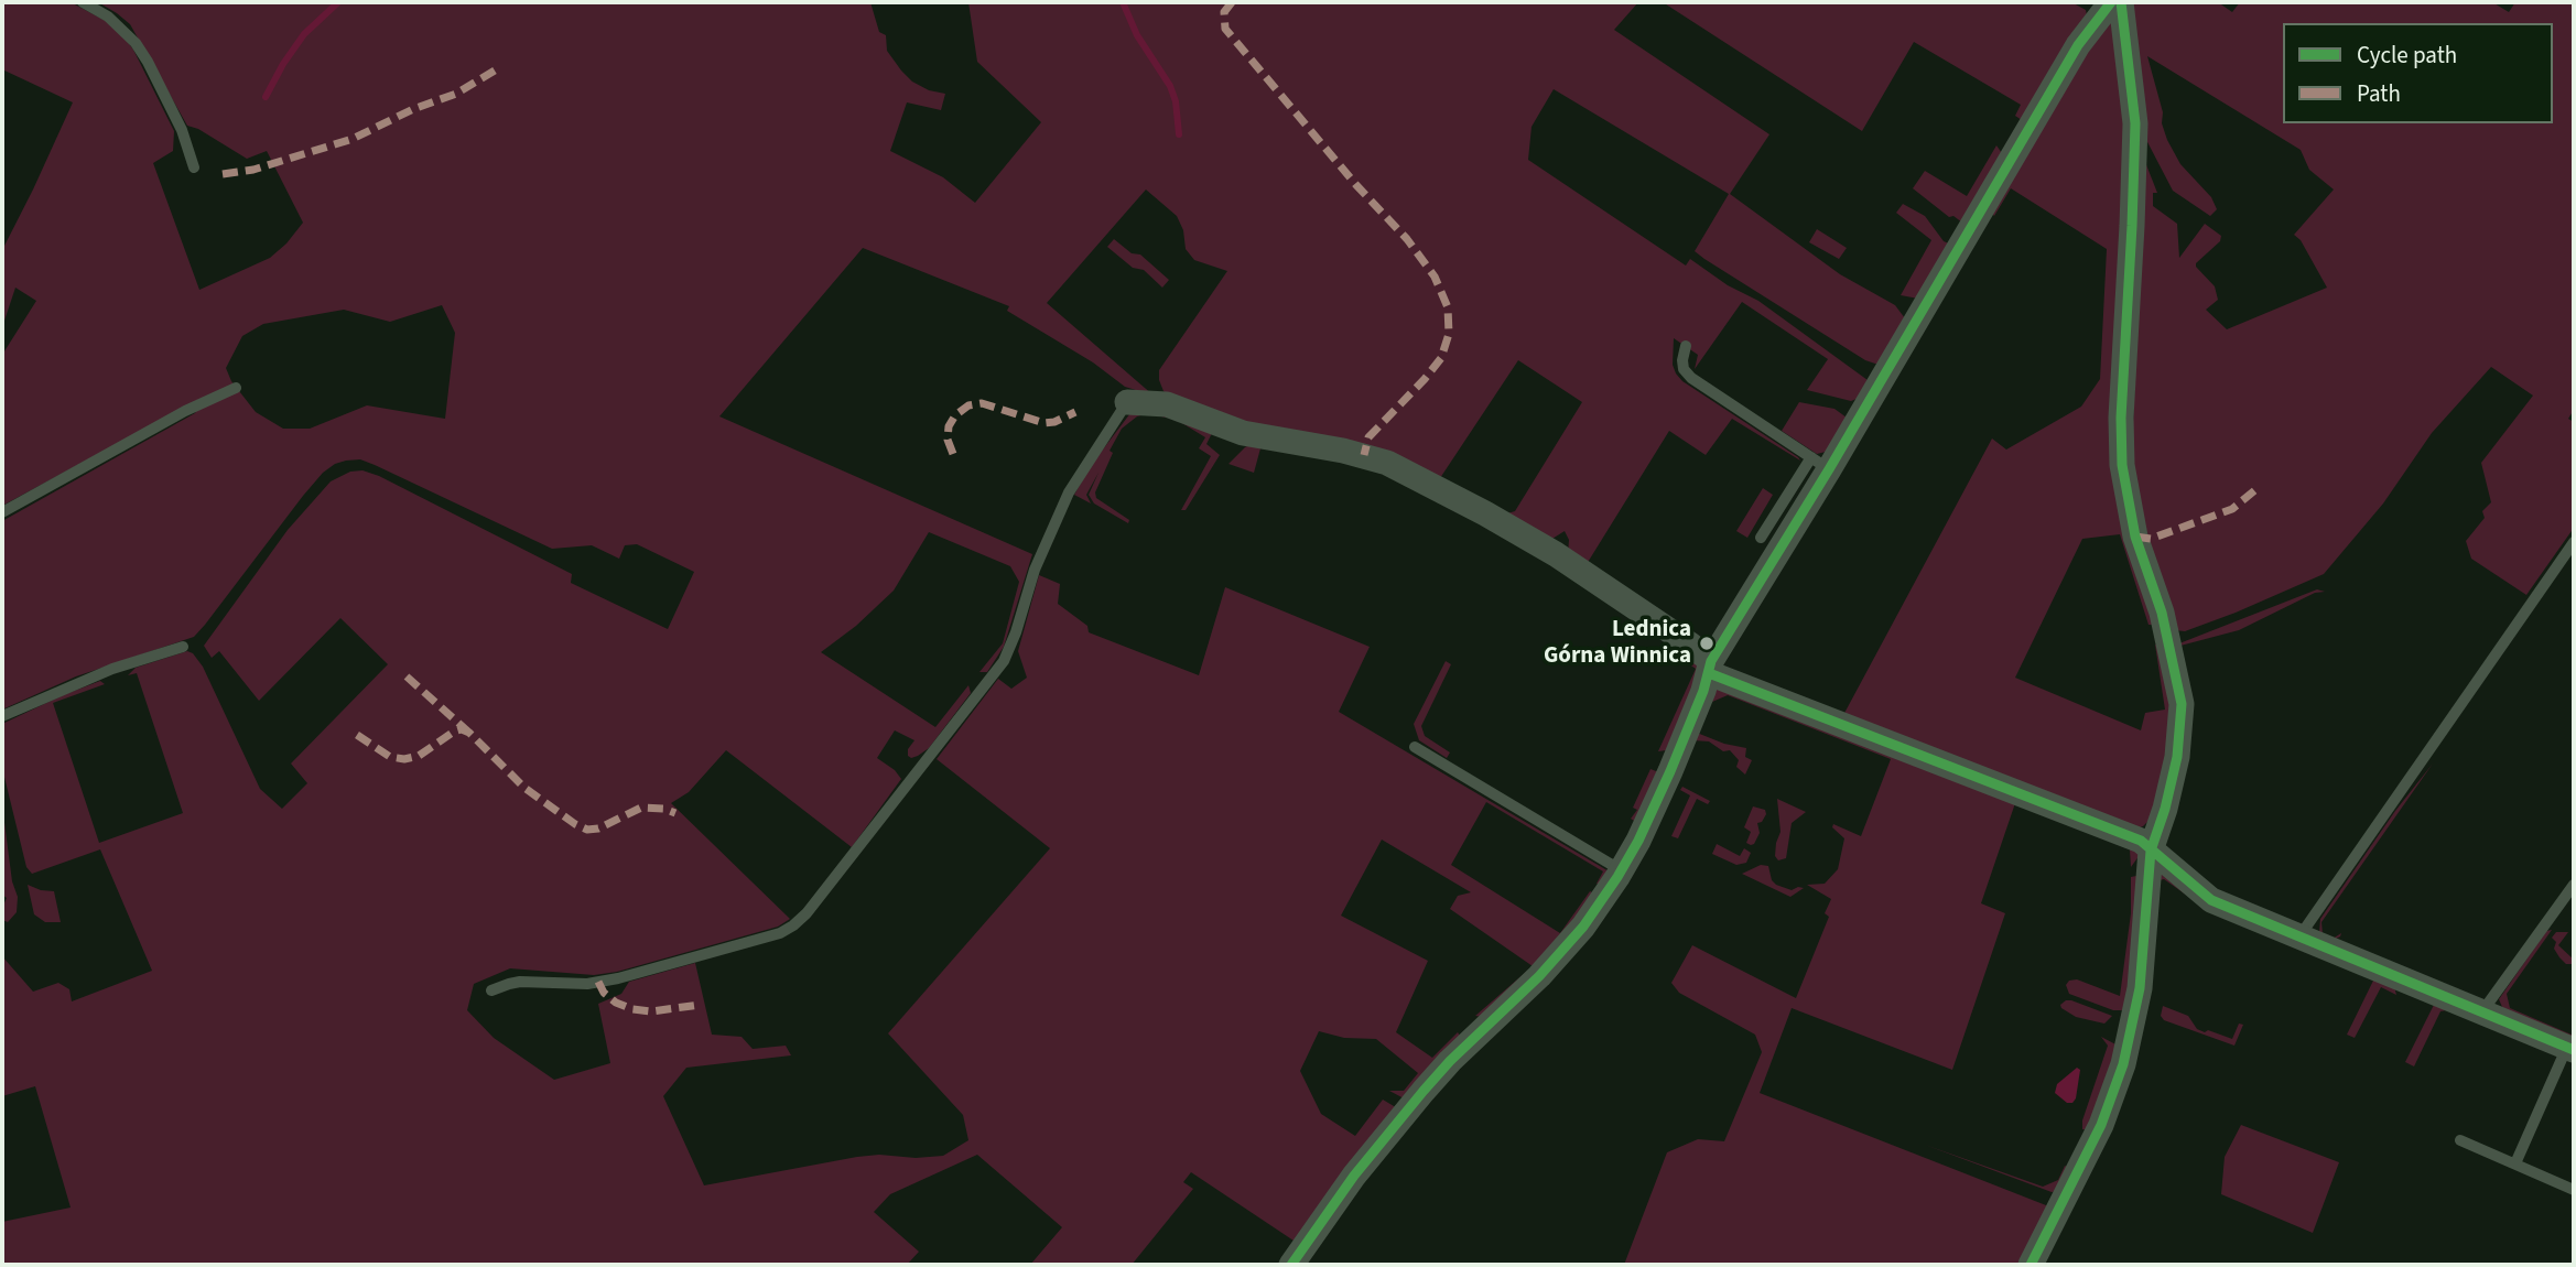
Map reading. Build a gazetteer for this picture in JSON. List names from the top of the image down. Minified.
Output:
{"places":["Lednica Górna Winnica"],"legend":["Cycle path","Path"]}
